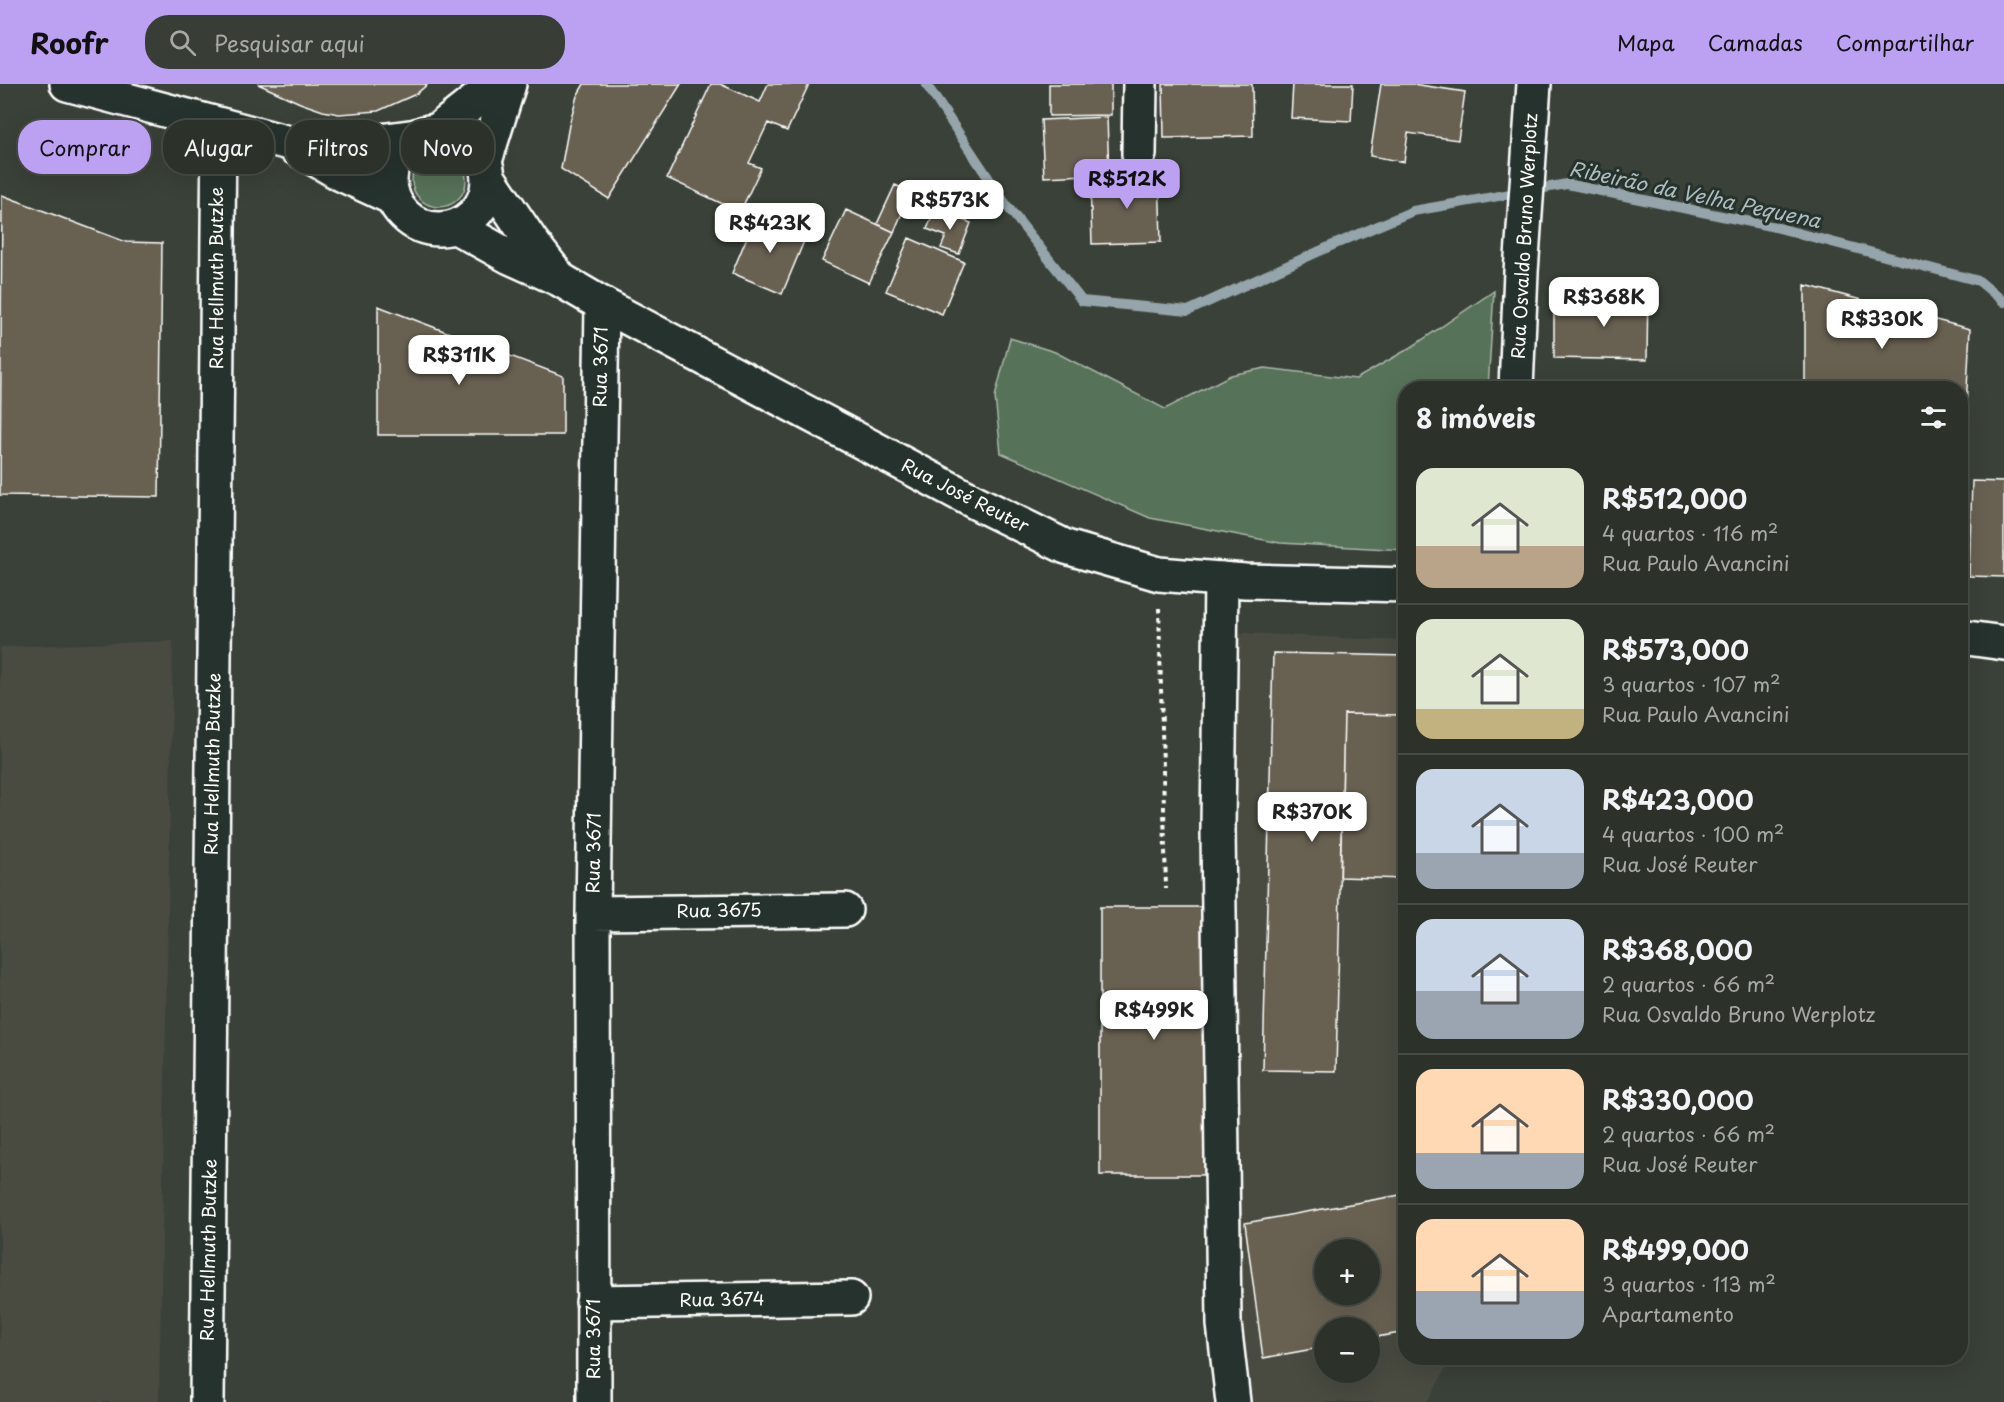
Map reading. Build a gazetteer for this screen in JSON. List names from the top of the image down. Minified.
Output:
{"streets":{"street":["Rua Osvaldo Bruno Werplotz","Rua Hellmuth Butzke","Rua 3671","Rua José Reuter","Rua 3675","Rua 3674"]},"crossings":[["Rua 3671","Rua José Reuter"],["Rua 3671","Rua 3675"],["Rua 3671","Rua 3674"]],"water":["Ribeirão da Velha Pequena"],"page":{"header":"Roofr","search":"Pesquisar aqui","nav":["Mapa","Camadas","Compartilhar"],"chip":["Comprar","Alugar","Filtros","Novo"],"price":["R$512K","R$573K","R$423K","R$368K","R$330K","R$311K","R$370K","R$499K"],"heading":"8 imóveis","list":[{"name":"R$512,000","note":"4 quartos · 116 m² · Rua Paulo Avancini"},{"name":"R$573,000","note":"3 quartos · 107 m² · Rua Paulo Avancini"},{"name":"R$423,000","note":"4 quartos · 100 m² · Rua José Reuter"},{"name":"R$368,000","note":"2 quartos · 66 m² · Rua Osvaldo Bruno Werplotz"},{"name":"R$330,000","note":"2 quartos · 66 m² · Rua José Reuter"},{"name":"R$499,000","note":"3 quartos · 113 m² · Apartamento"}],"map_buttons":["+","−"]}}
